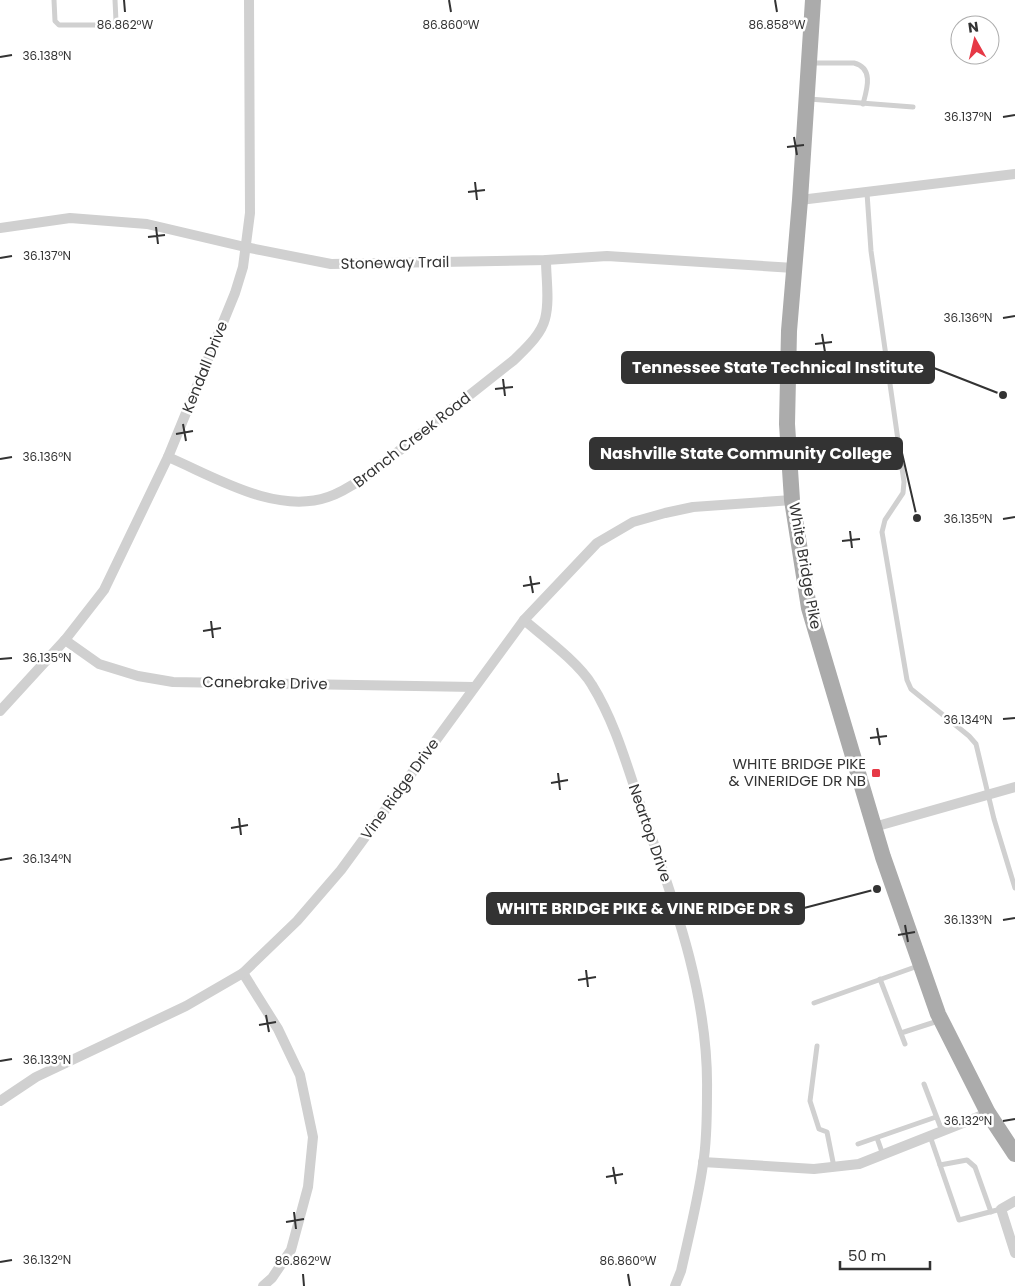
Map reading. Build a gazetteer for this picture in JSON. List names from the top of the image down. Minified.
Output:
{"streets":{"main road":["White Bridge Pike"],"street":["Stoneway Trail","Kendall Drive","Branch Creek Road","Canebrake Drive","Vine Ridge Drive","Neartop Drive"]},"crossings":[["Stoneway Trail","Kendall Drive"],["Stoneway Trail","Branch Creek Road"],["Stoneway Trail","White Bridge Pike"],["Kendall Drive","Branch Creek Road"],["Kendall Drive","Canebrake Drive"],["White Bridge Pike","Vine Ridge Drive"],["Canebrake Drive","Vine Ridge Drive"],["Vine Ridge Drive","Neartop Drive"]],"places":{"other":["Tennessee State Technical Institute","Nashville State Community College","WHITE BRIDGE PIKE & VINE RIDGE DR S"],"transit":["WHITE BRIDGE PIKE & VINERIDGE DR NB"]},"scale_bar":"50 m","north":"top","coordinates":["86.862°W","86.860°W","86.858°W","36.138°N","36.137°N","36.136°N","36.135°N","36.134°N","36.133°N","36.132°N"]}
